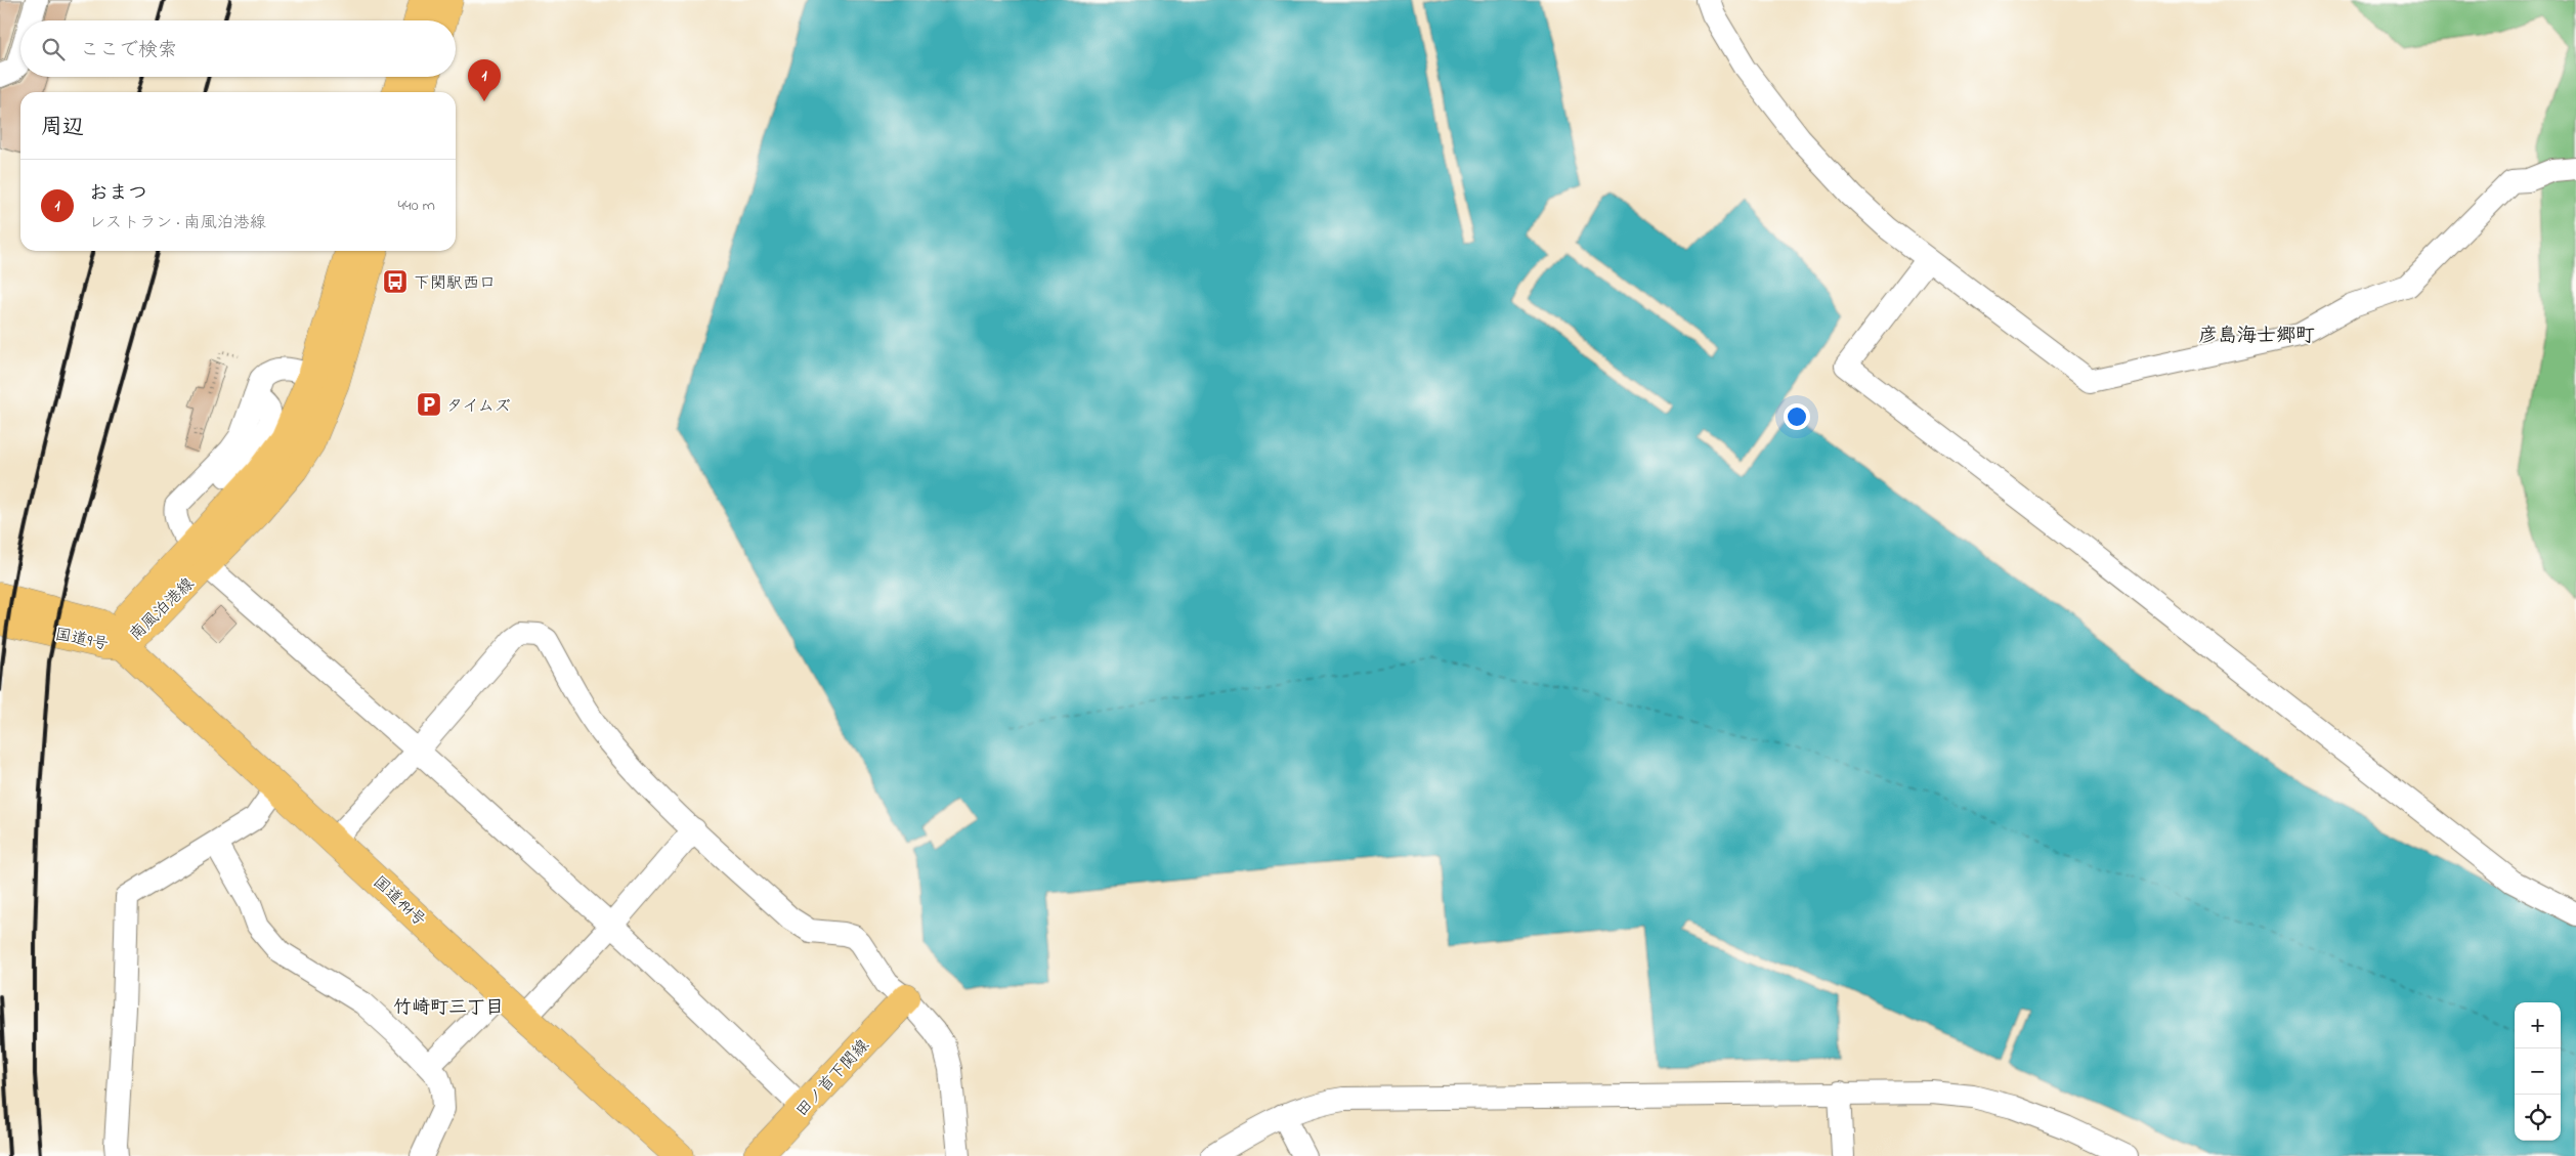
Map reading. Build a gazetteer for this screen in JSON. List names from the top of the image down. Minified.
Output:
{"streets":{"main road":["南風泊港線","国道9号","国道191号","田ノ首下関線"]},"crossings":[["南風泊港線","国道9号"],["南風泊港線","国道191号"],["国道9号","国道191号"]],"districts":["彦島海士郷町","竹崎町三丁目"],"places":{"bus stop":["下関駅西口"],"parking":["タイムズ"]},"page":{"search":"ここで検索","pins":"1","heading":"周辺","list":[{"mark":"1","name":"おまつ","note":"レストラン · 南風泊港線","value":"440 m"}],"map_buttons":["+","−"]}}
